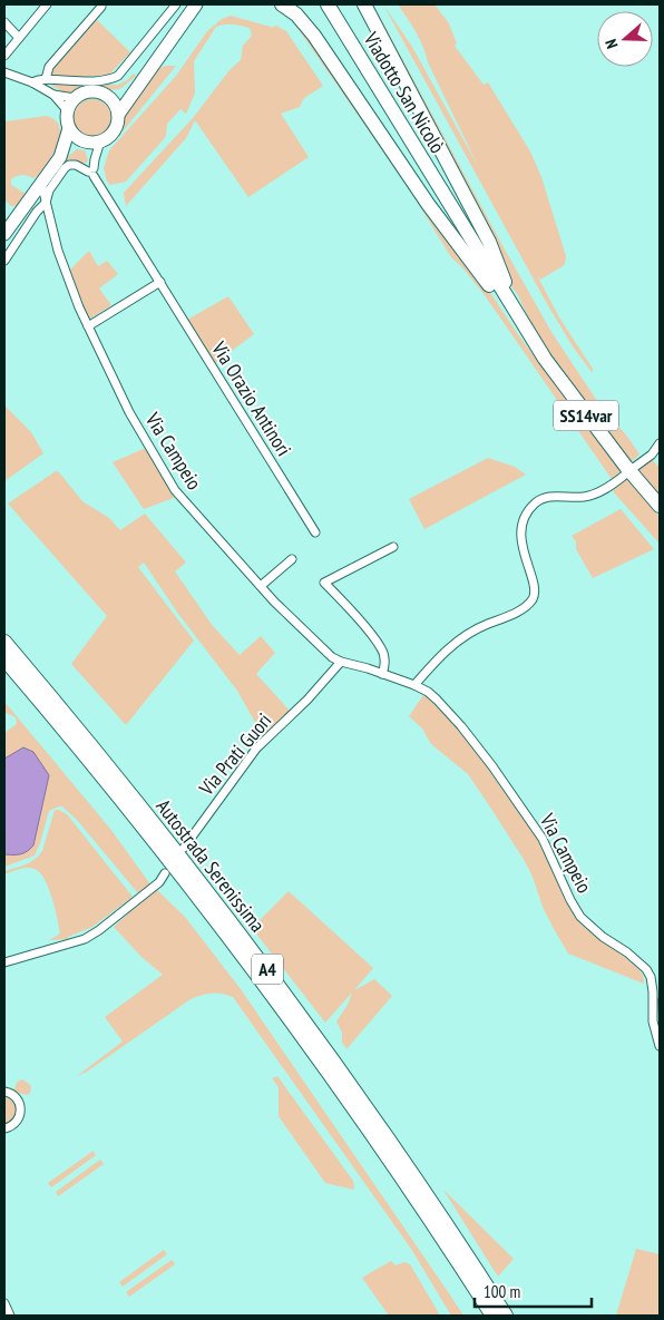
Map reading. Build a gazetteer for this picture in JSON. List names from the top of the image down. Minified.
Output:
{"streets":{"highway":["Viadotto San Nicolò","SS14var","Autostrada Serenissima","A4"],"street":["Via Orazio Antinori","Via Campeio","Via Prati Guori"]},"crossings":[["Viadotto San Nicolò","SS14var"],["Via Campeio","Via Prati Guori"]],"scale_bar":"100 m","north":"left"}
